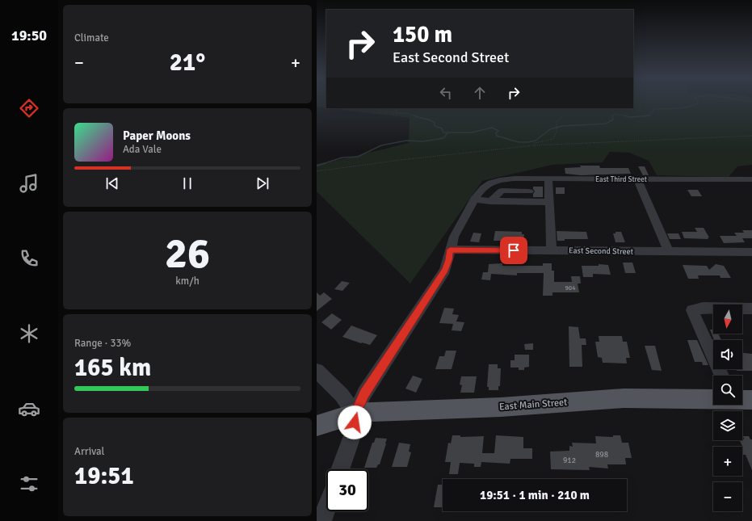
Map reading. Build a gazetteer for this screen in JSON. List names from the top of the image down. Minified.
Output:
{"streets":{"main road":["East Main Street"],"street":["East Third Street","East Second Street"]},"house_numbers":["904","898","912"],"north":"bottom","page":{"tabs":"19:50","tile":["Climate",["26","km/h"],["Range · 33%","165 km"],["Arrival","19:51"]],"turn":["150 m","East Second Street"],"heat":["−","21°","+"],"song":["Paper Moons","Ada Vale"],"map_buttons":["+","−"],"limit":"30","trip":"19:51 · 1 min · 210 m"}}
